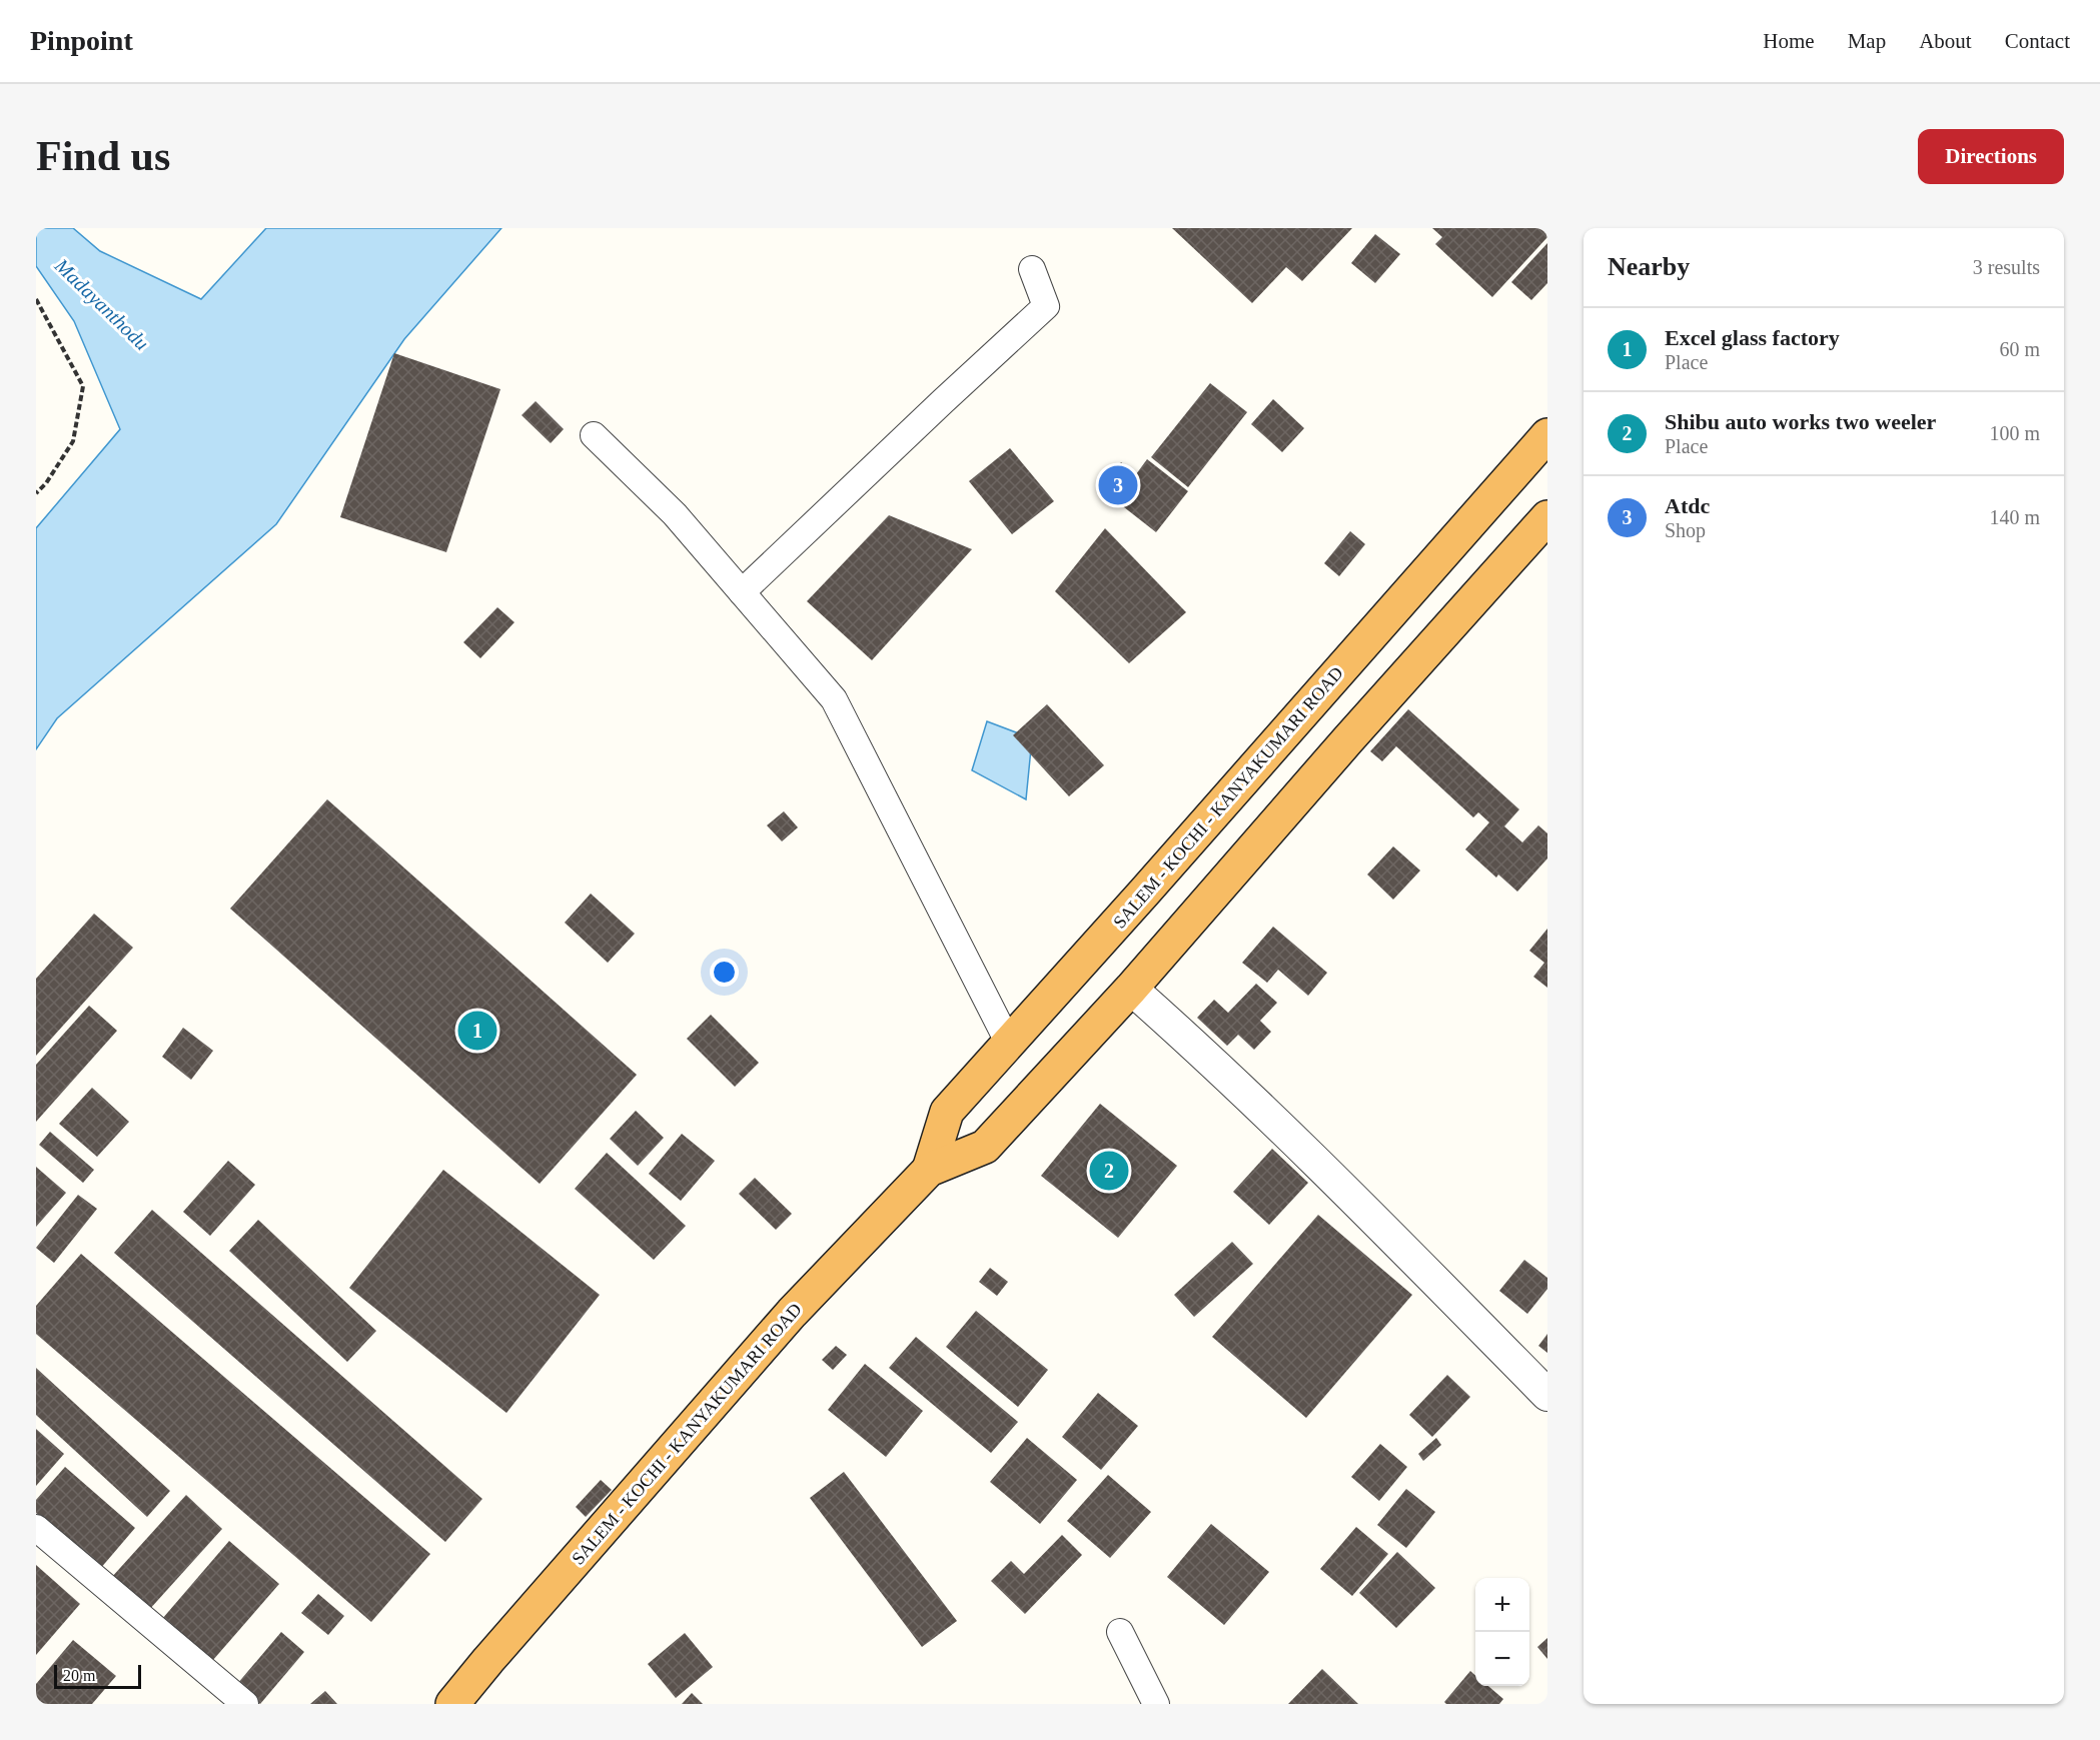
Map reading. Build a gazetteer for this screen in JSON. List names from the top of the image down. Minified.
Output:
{"streets":{"highway":["SALEM - KOCHI - KANYAKUMARI ROAD"]},"water":["Madayanthodu"],"scale_bar":"20 m","page":{"header":"Pinpoint","nav":["Home","Map","About","Contact"],"buttons":"Directions","title":"Find us","heading":["Nearby","3 results"],"list":[{"mark":"1","name":"Excel glass factory","note":"Place","value":"60 m"},{"mark":"2","name":"Shibu auto works two weeler","note":"Place","value":"100 m"},{"mark":"3","name":"Atdc","note":"Shop","value":"140 m"}],"pins":["3","1","2"],"map_buttons":["+","−"],"scale":"20 m"}}
